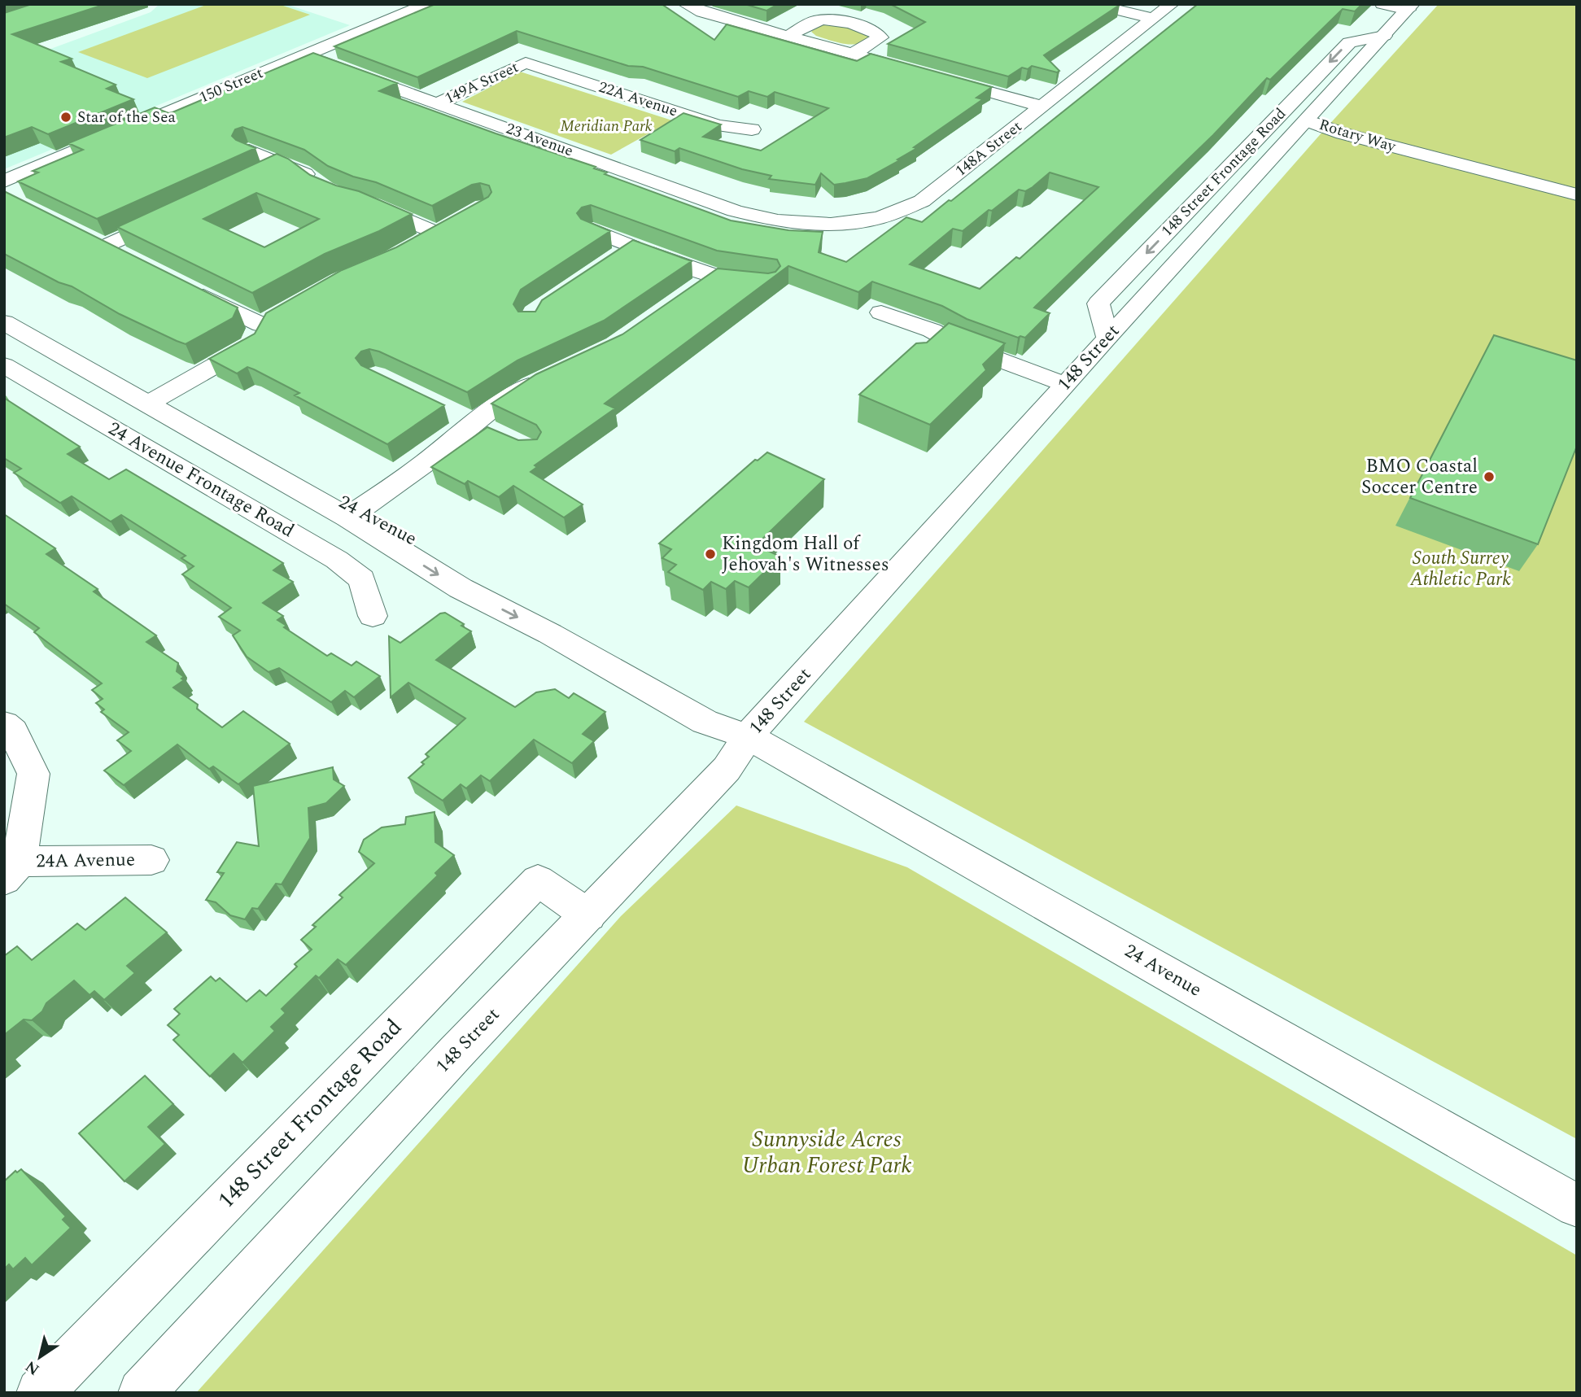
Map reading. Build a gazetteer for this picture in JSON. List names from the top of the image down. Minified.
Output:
{"streets":{"street":["149A Street","150 Street","22A Avenue","Rotary Way","23 Avenue","148A Street","148 Street Frontage Road","148 Street","24 Avenue Frontage Road","24 Avenue","24A Avenue"]},"crossings":[["149A Street","22A Avenue"],["149A Street","23 Avenue"],["150 Street","23 Avenue"],["Rotary Way","148 Street"],["23 Avenue","148A Street"],["148 Street Frontage Road","148 Street"],["148 Street","24 Avenue"]],"parks":["Meridian Park","South Surrey Athletic Park","Sunnyside Acres Urban Forest Park"],"places":["Star of the Sea","BMO Coastal Soccer Centre","Kingdom Hall of Jehovah's Witnesses"],"north":"bottom left"}
